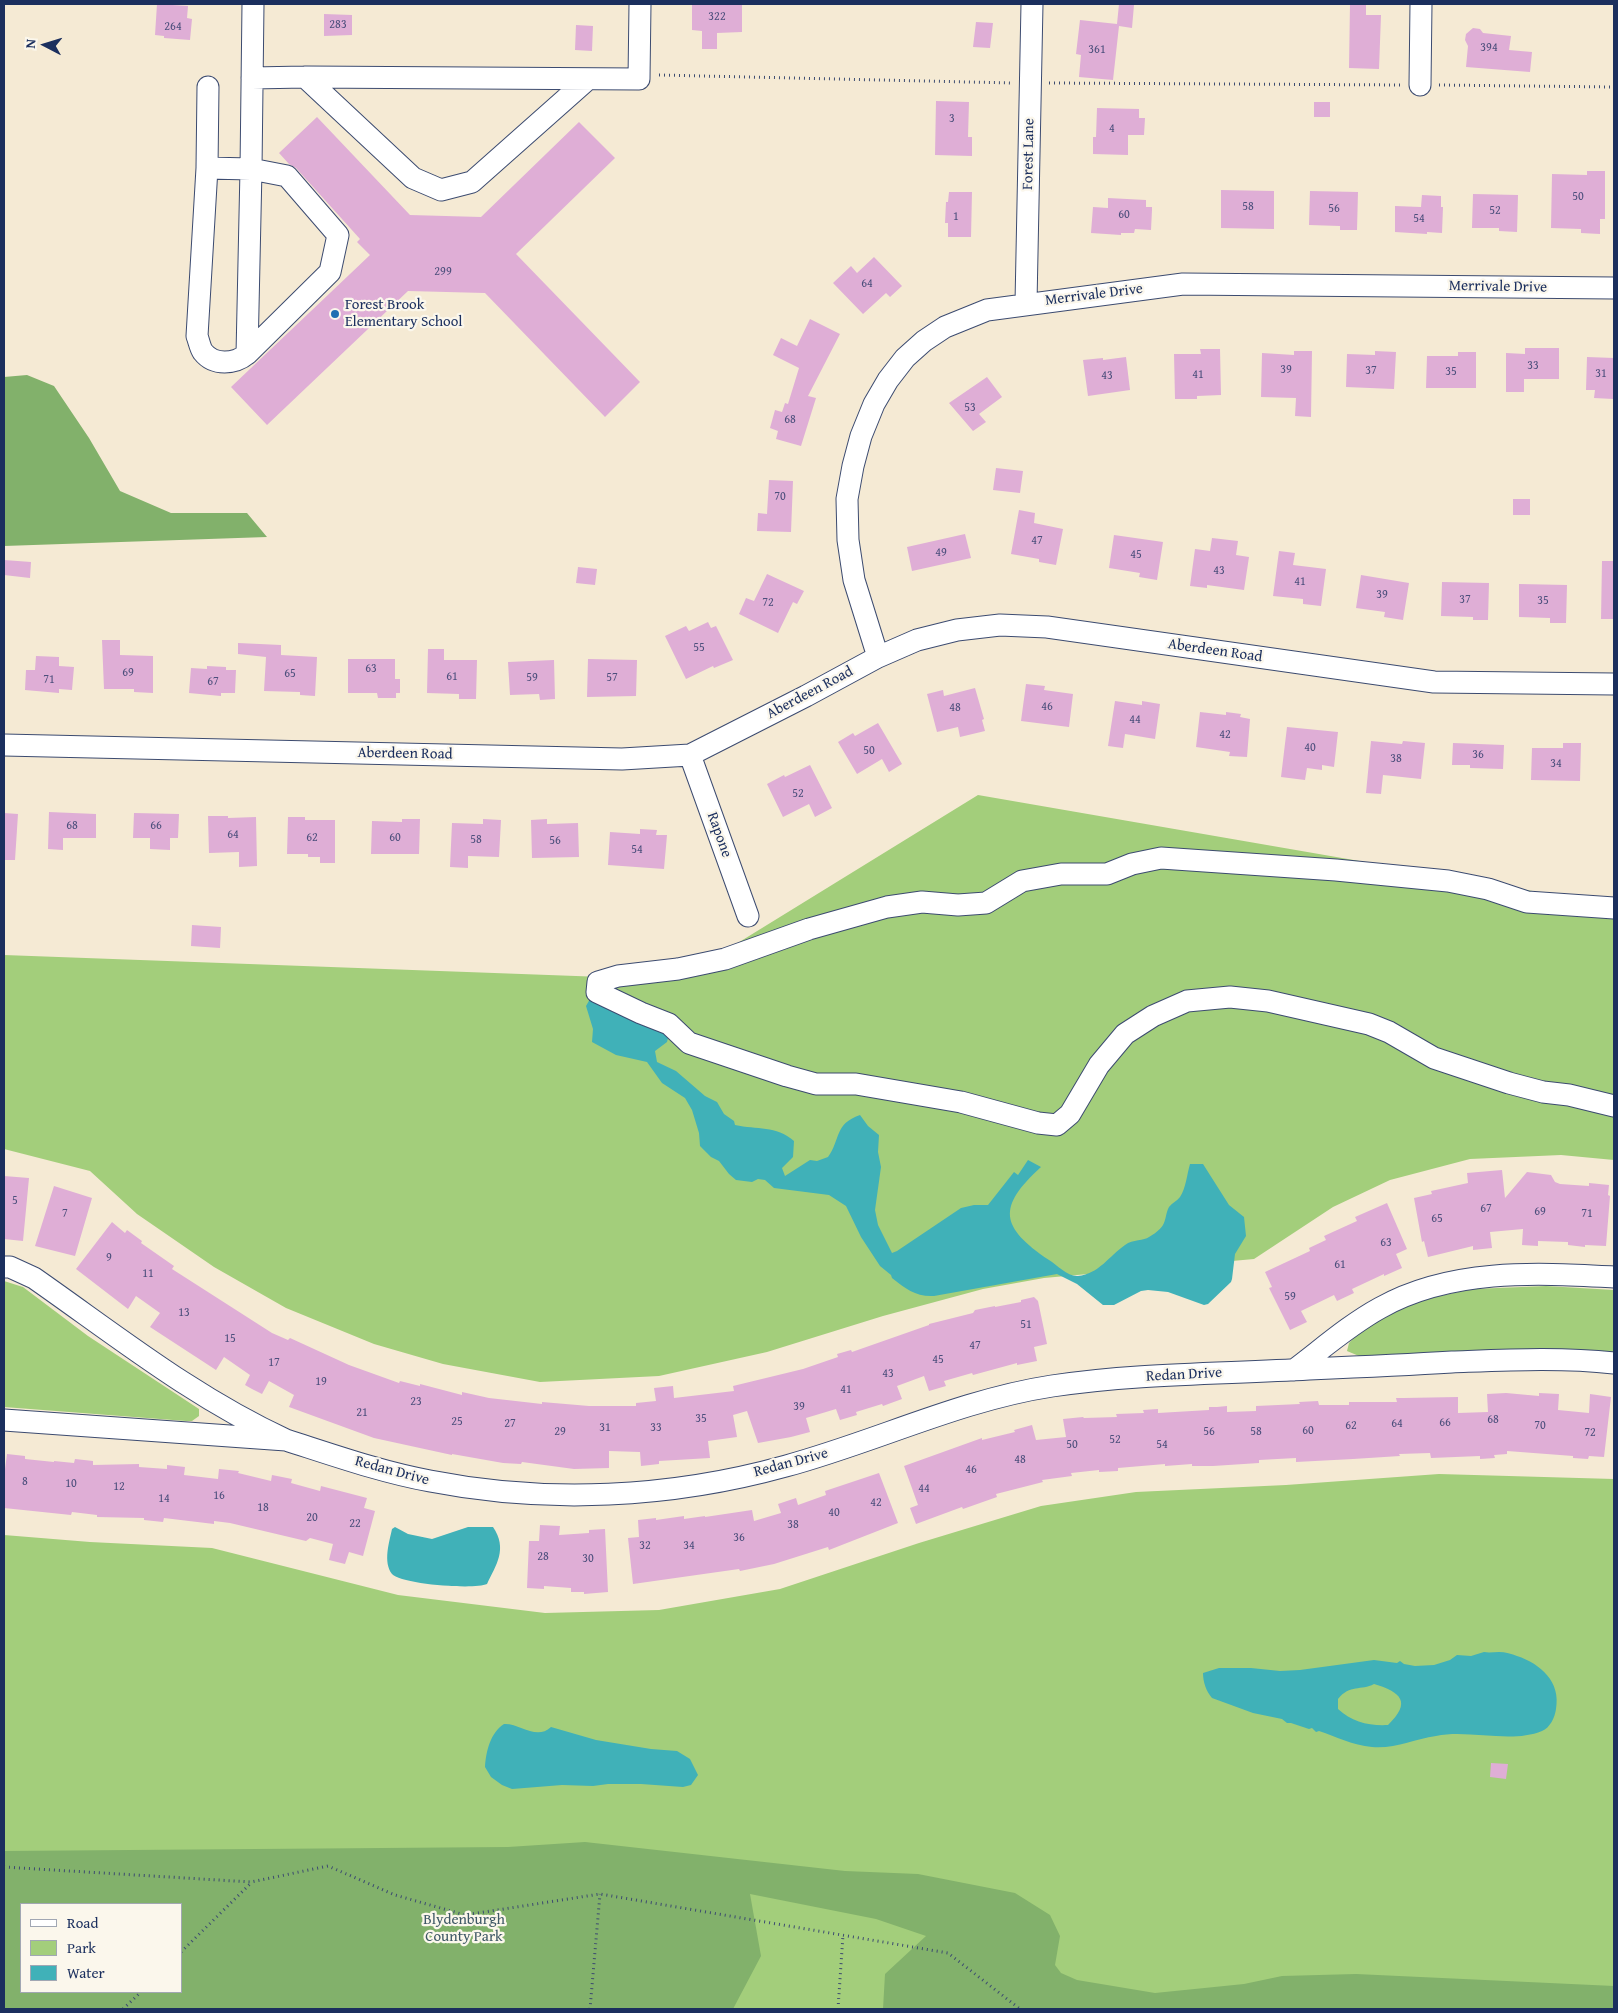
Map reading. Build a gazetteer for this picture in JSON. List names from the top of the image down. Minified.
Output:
{"streets":{"street":["Forest Lane","Merrivale Drive","Aberdeen Road","Rapone","Redan Drive"]},"crossings":[["Forest Lane","Merrivale Drive"],["Merrivale Drive","Aberdeen Road"],["Aberdeen Road","Rapone"]],"parks":["Blydenburgh County Park"],"places":["Forest Brook Elementary School"],"house_numbers":["322","283","264","394","361","3","4","50","58","56","52","60","1","54","299","64","33","39","37","35","31","41","43","53","68","70","47","49","45","43","41","39","37","35","72","55","63","69","65","61","59","57","71","67","46","48","44","42","40","50","36","38","34","52","68","66","64","62","60","58","56","54","5","67","69","7","71","65","63","9","61","11","59","13","51","15","47","45","17","43","19","41","23","39","21","35","68","25","66","27","64","62","70","31","33","60","29","56","58","72","52","50","54","48","46","8","10","12","44","16","14","42","18","40","20","22","38","36","32","34","28","30"],"legend":["Road","Park","Water"],"north":"left"}
